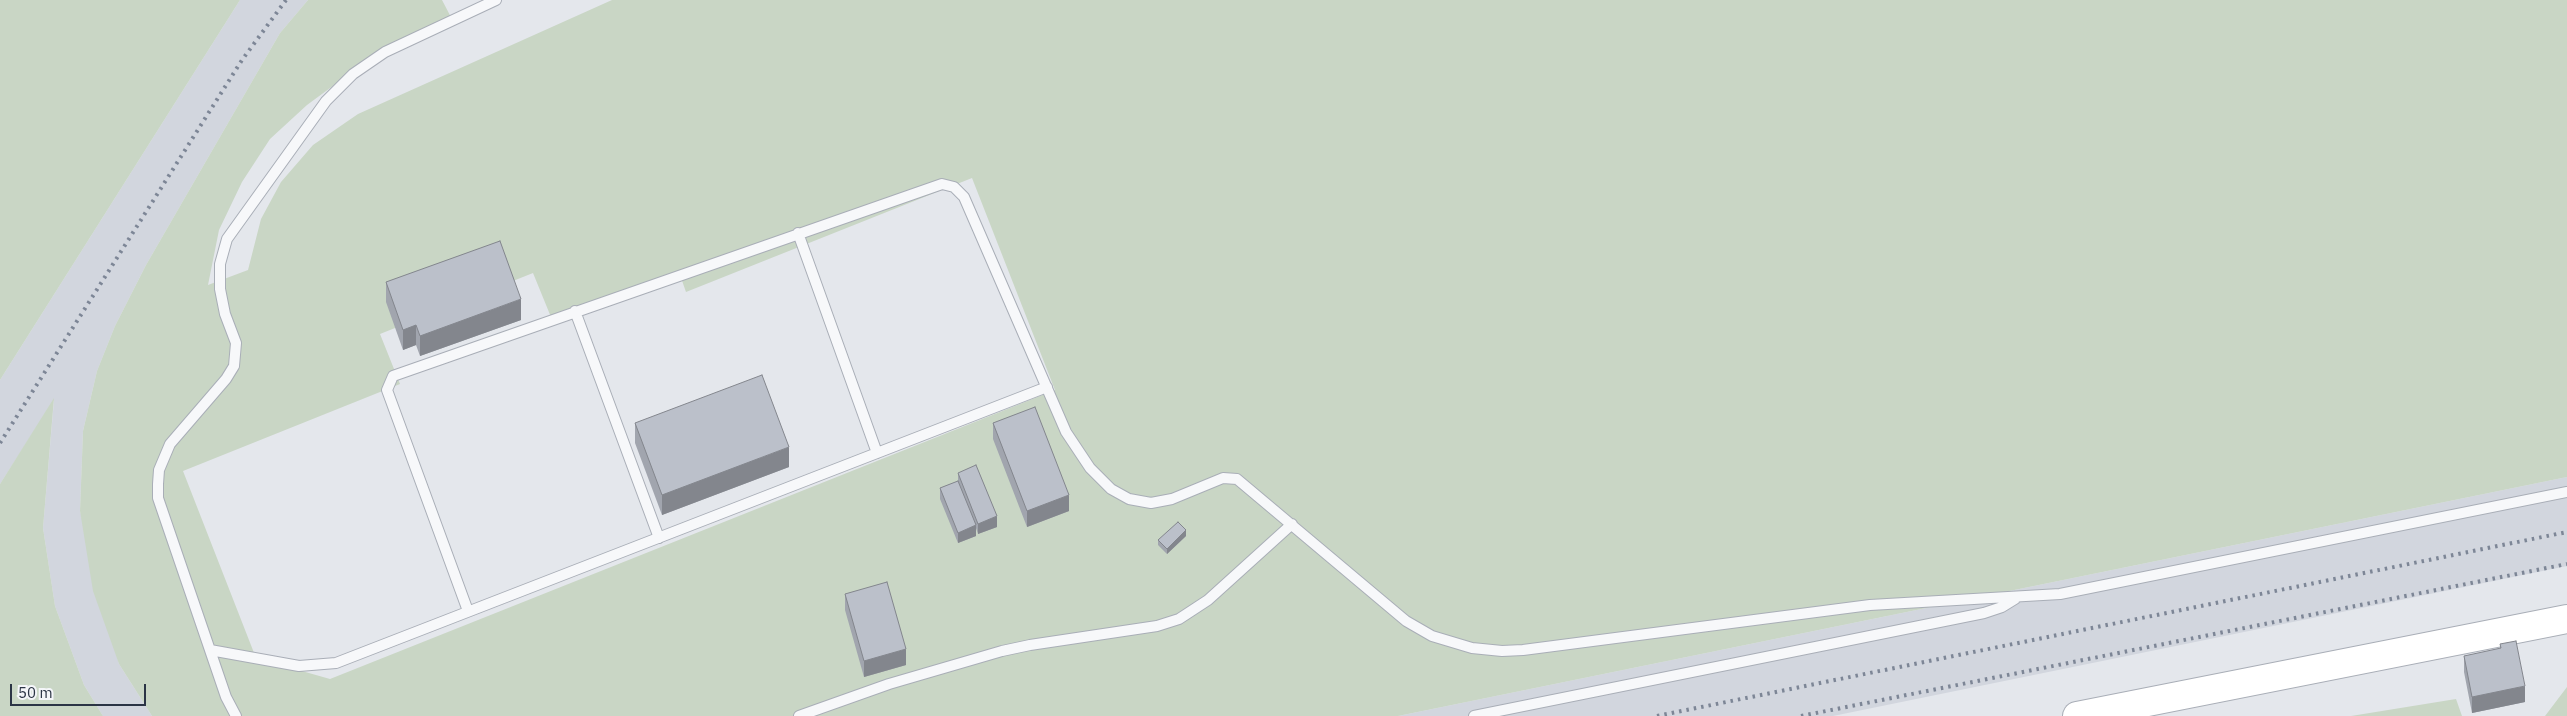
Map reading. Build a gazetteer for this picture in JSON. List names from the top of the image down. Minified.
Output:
{"scale_bar":"50 m"}
